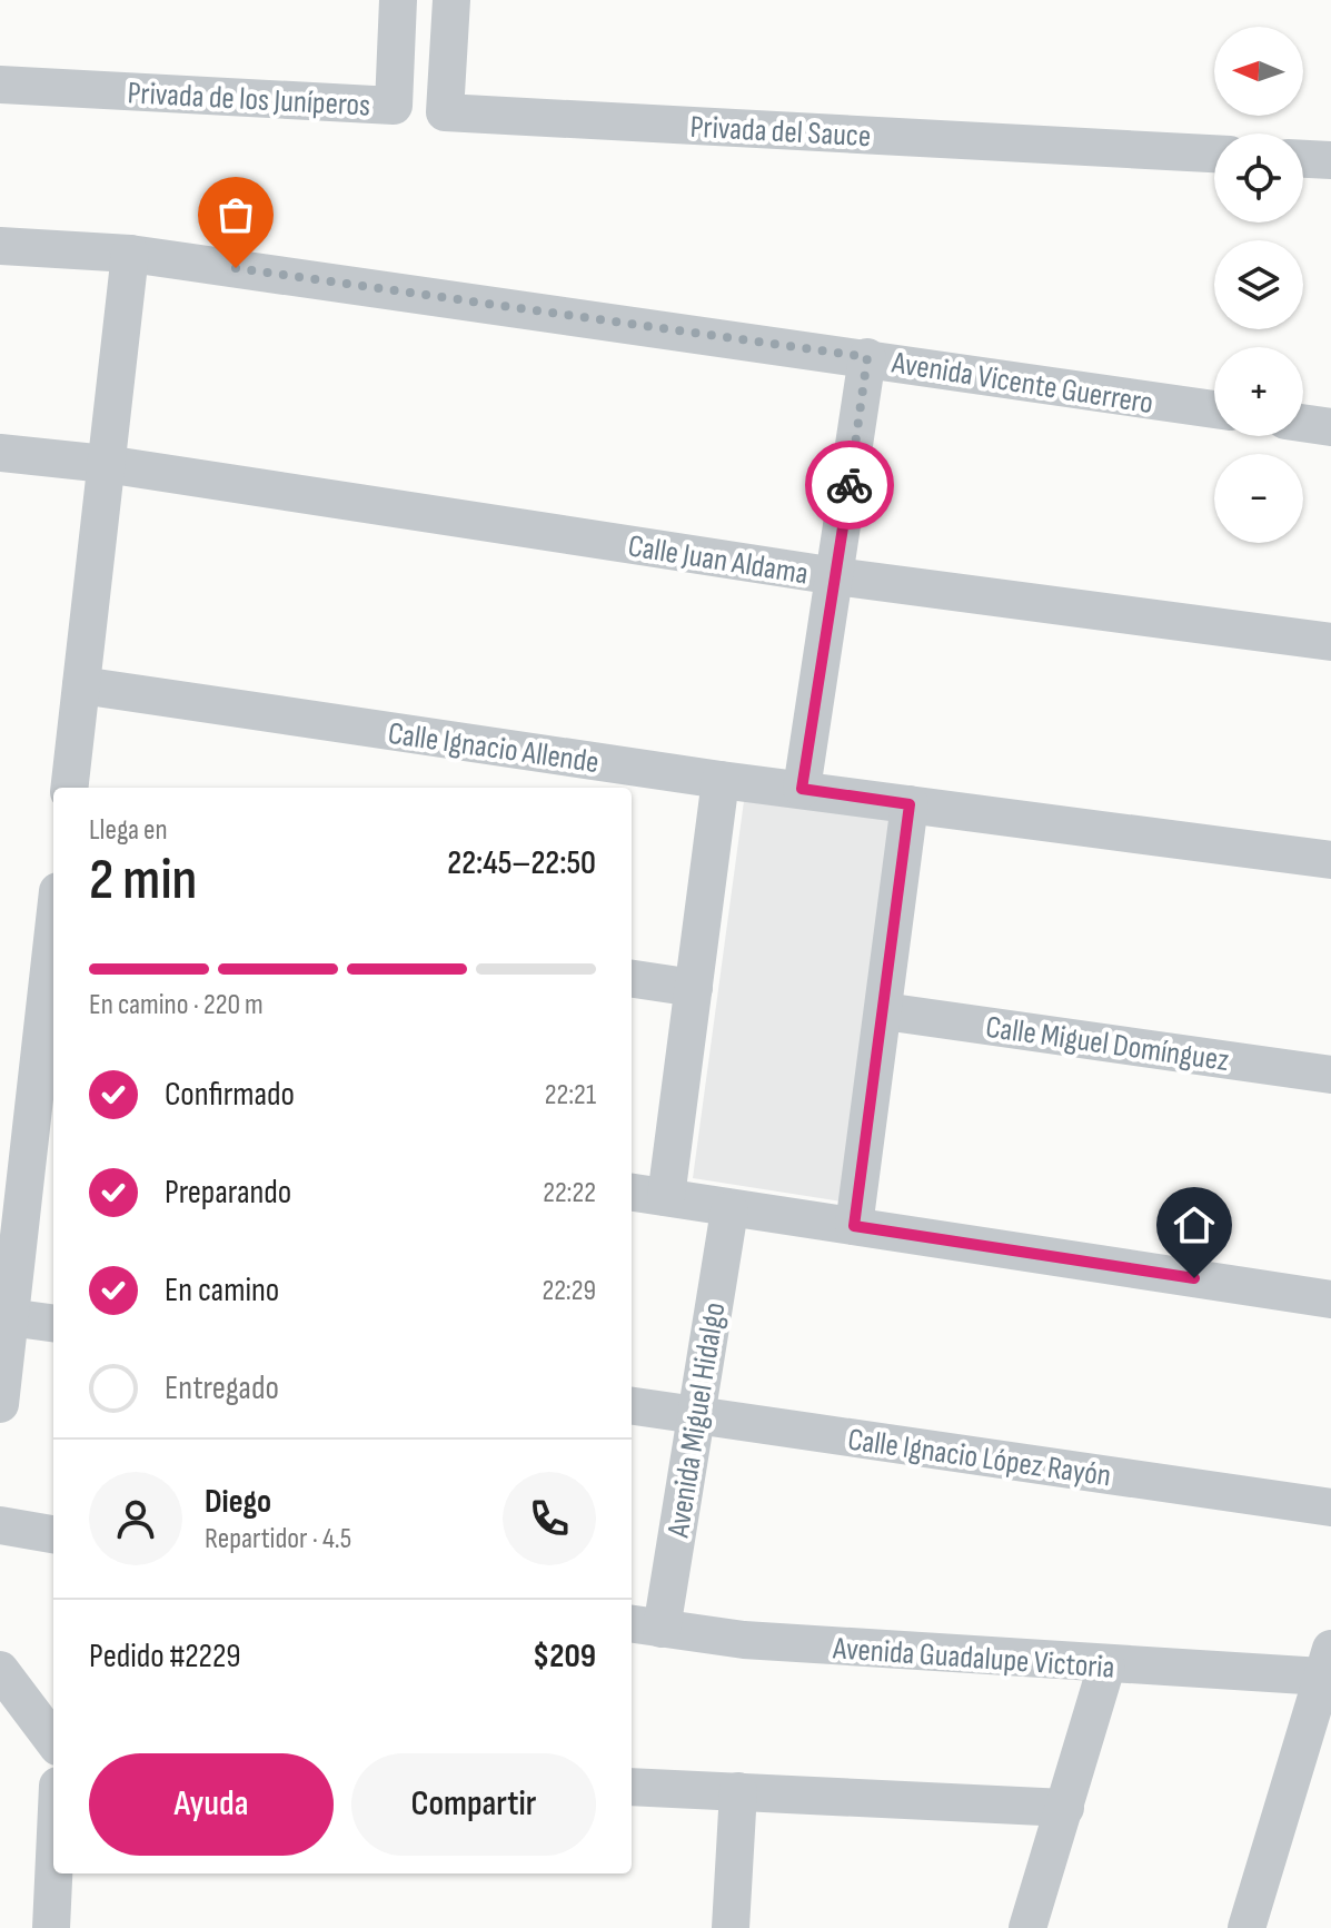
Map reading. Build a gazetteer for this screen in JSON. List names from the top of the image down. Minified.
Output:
{"streets":{"street":["Privada de los Juníperos","Privada del Sauce","Avenida Vicente Guerrero","Calle Juan Aldama","Calle Ignacio Allende","Calle Miguel Domínguez","Avenida Miguel Hidalgo","Calle Ignacio López Rayón","Avenida Guadalupe Victoria"]},"crossings":[["Avenida Miguel Hidalgo","Calle Ignacio López Rayón"],["Avenida Miguel Hidalgo","Avenida Guadalupe Victoria"]],"north":"left","page":{"map_buttons":["+","−"],"heading":["2 min","Llega en","22:45–22:50"],"panel":["Diego","Repartidor · 4.5","Pedido #2229","$209"],"bar":"En camino · 220 m","list":[["Confirmado","22:21"],["Preparando","22:22"],["En camino","22:29"],"Entregado"],"buttons":["Ayuda","Compartir"]}}
